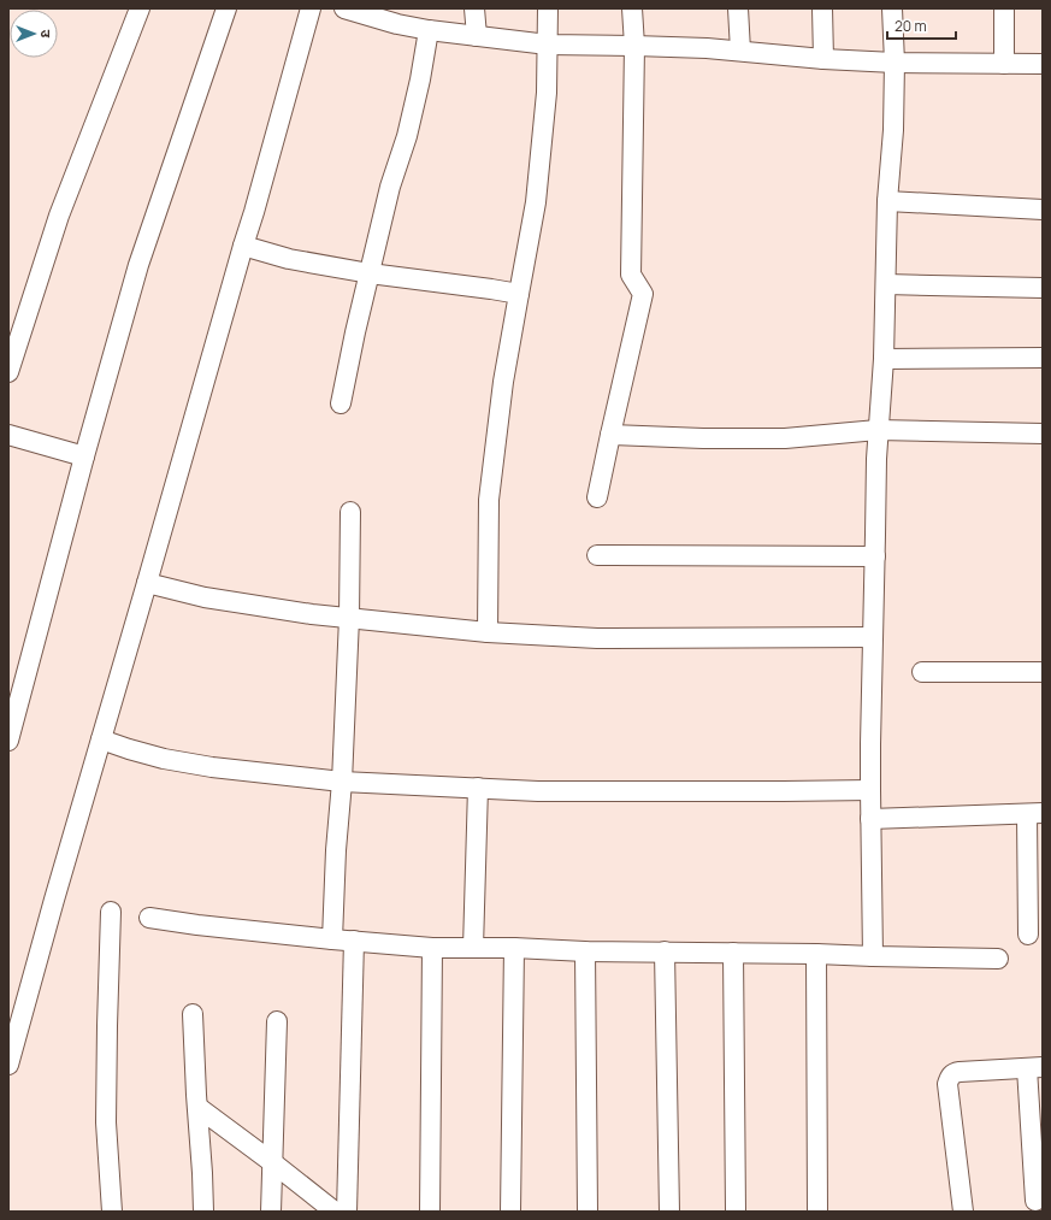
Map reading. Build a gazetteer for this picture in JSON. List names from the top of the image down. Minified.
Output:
{"scale_bar":"20 m","north":"right"}
